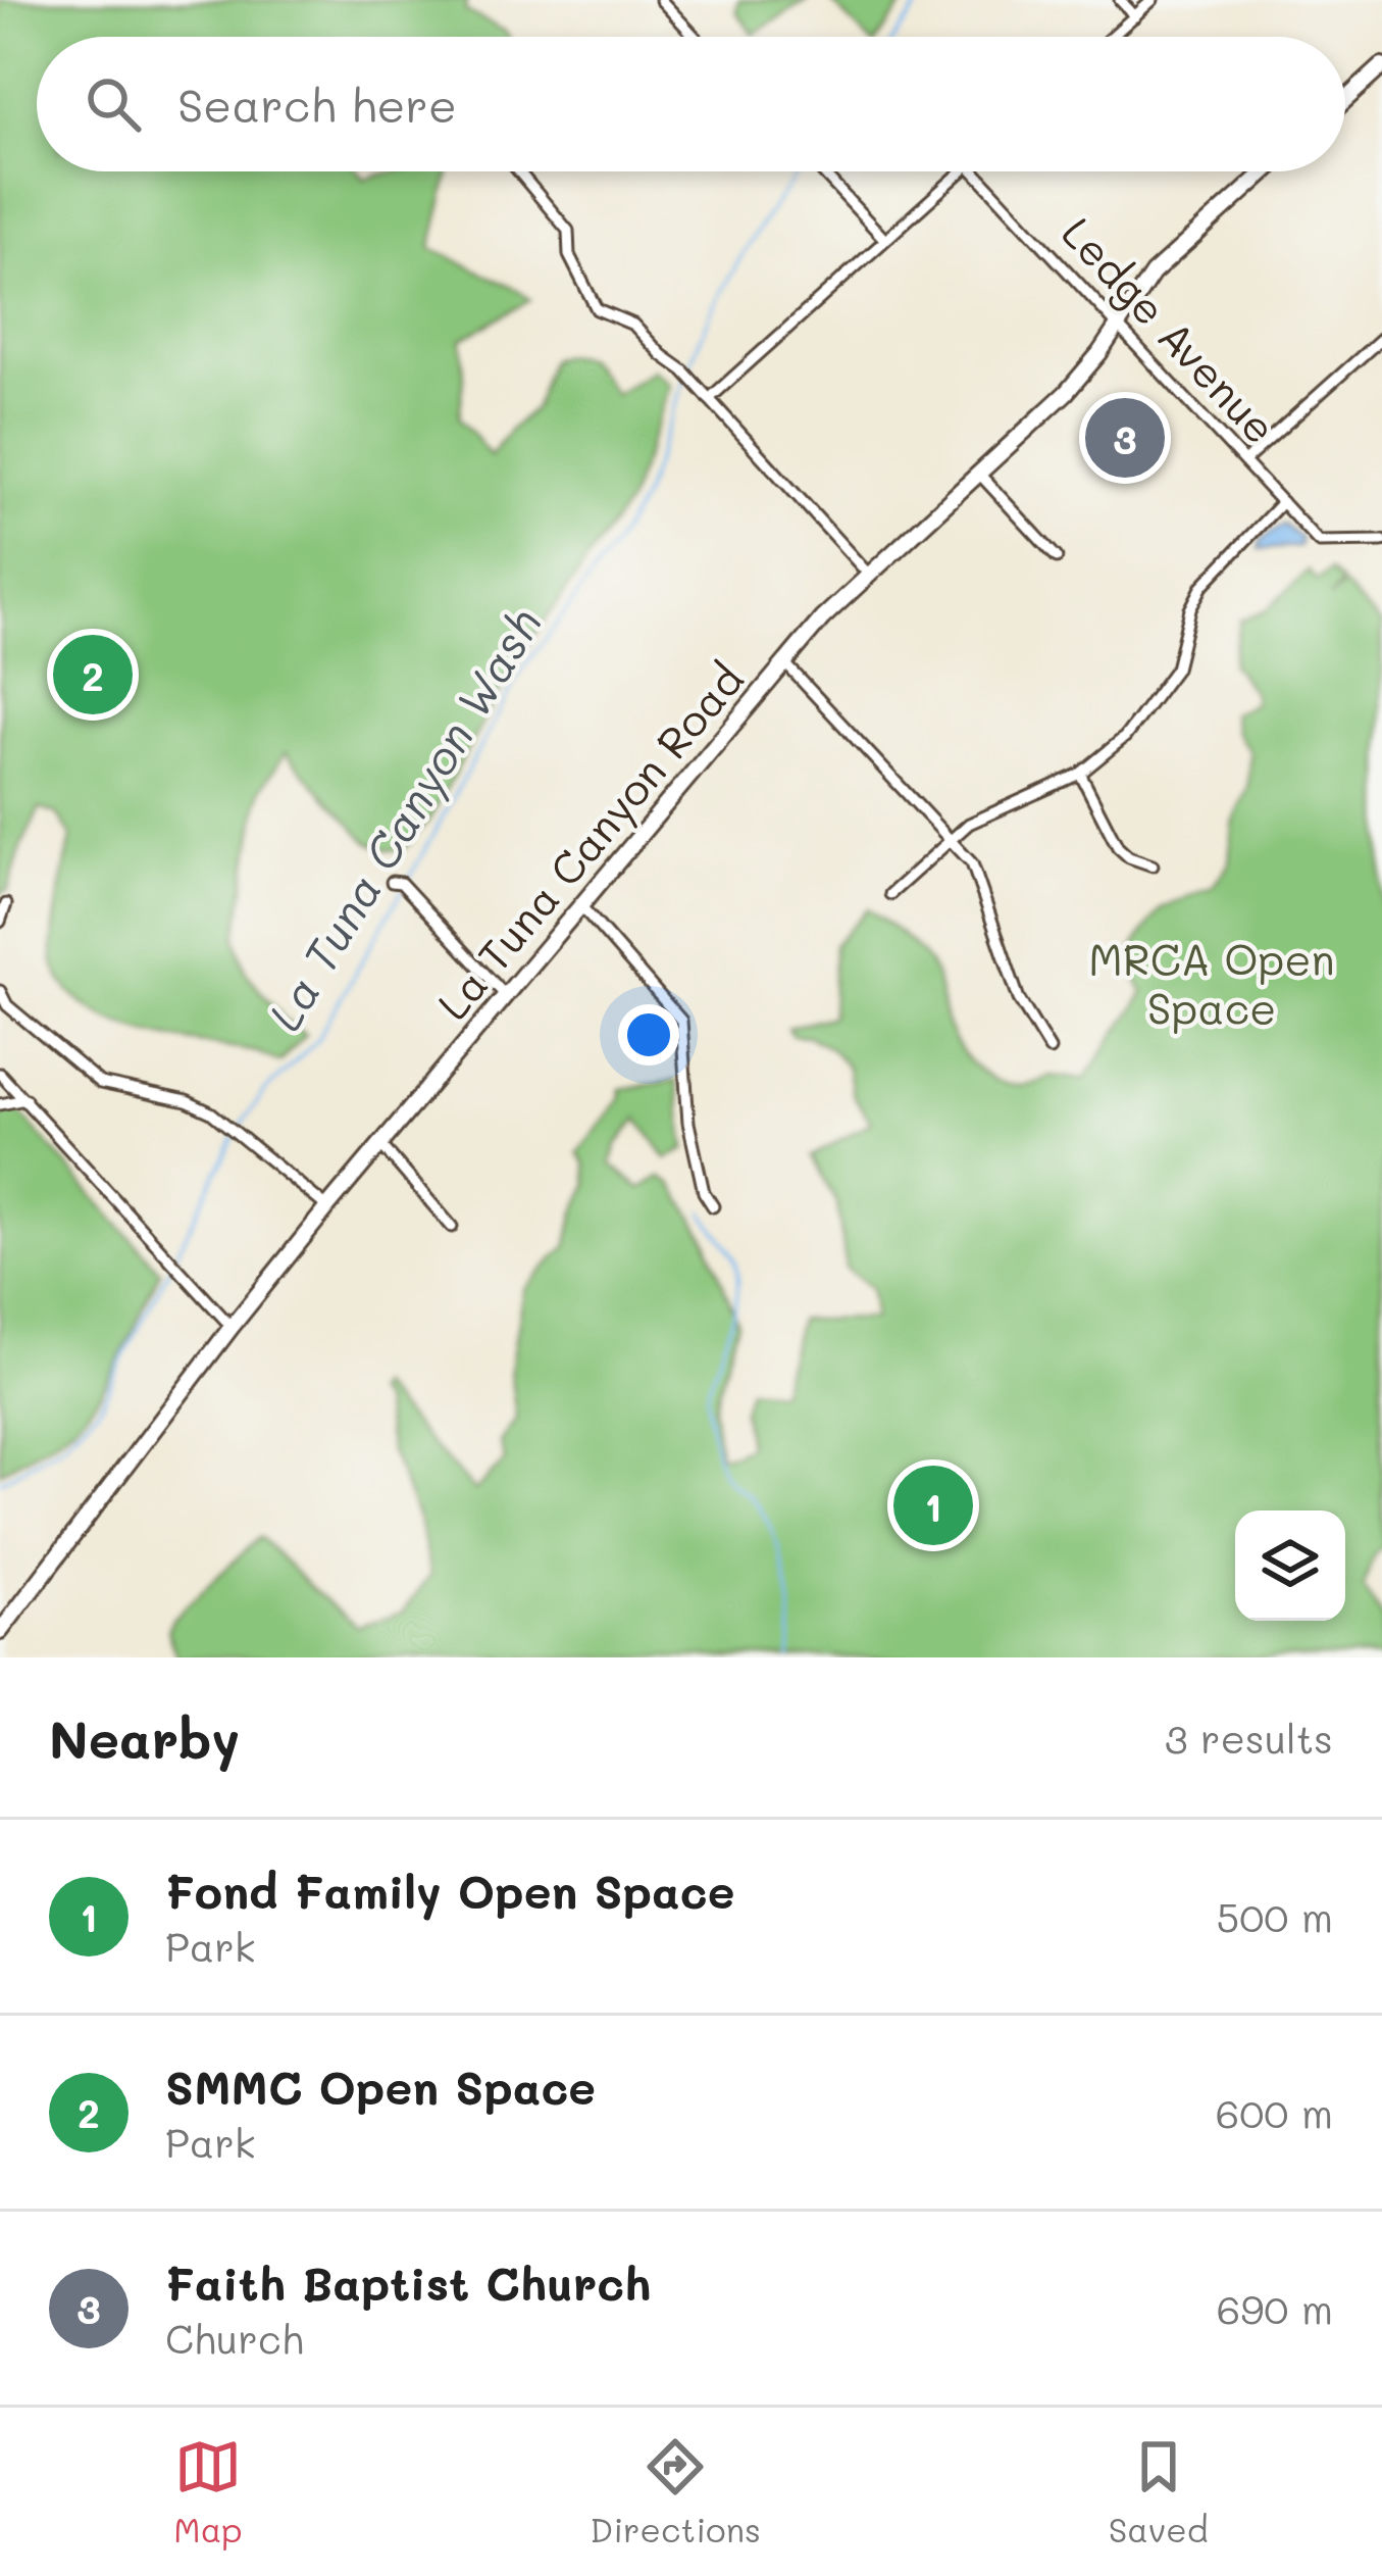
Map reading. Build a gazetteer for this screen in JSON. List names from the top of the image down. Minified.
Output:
{"streets":{"main road":["La Tuna Canyon Road"],"street":["Ledge Avenue"]},"crossings":[["Ledge Avenue","La Tuna Canyon Road"]],"water":["La Tuna Canyon Wash"],"parks":["MRCA Open Space"],"page":{"search":"Search here","pins":["3","2","1"],"heading":["Nearby","3 results"],"list":[{"mark":"1","name":"Fond Family Open Space","note":"Park","value":"500 m"},{"mark":"2","name":"SMMC Open Space","note":"Park","value":"600 m"},{"mark":"3","name":"Faith Baptist Church","note":"Church","value":"690 m"}],"nav":["Map","Directions","Saved"]}}
